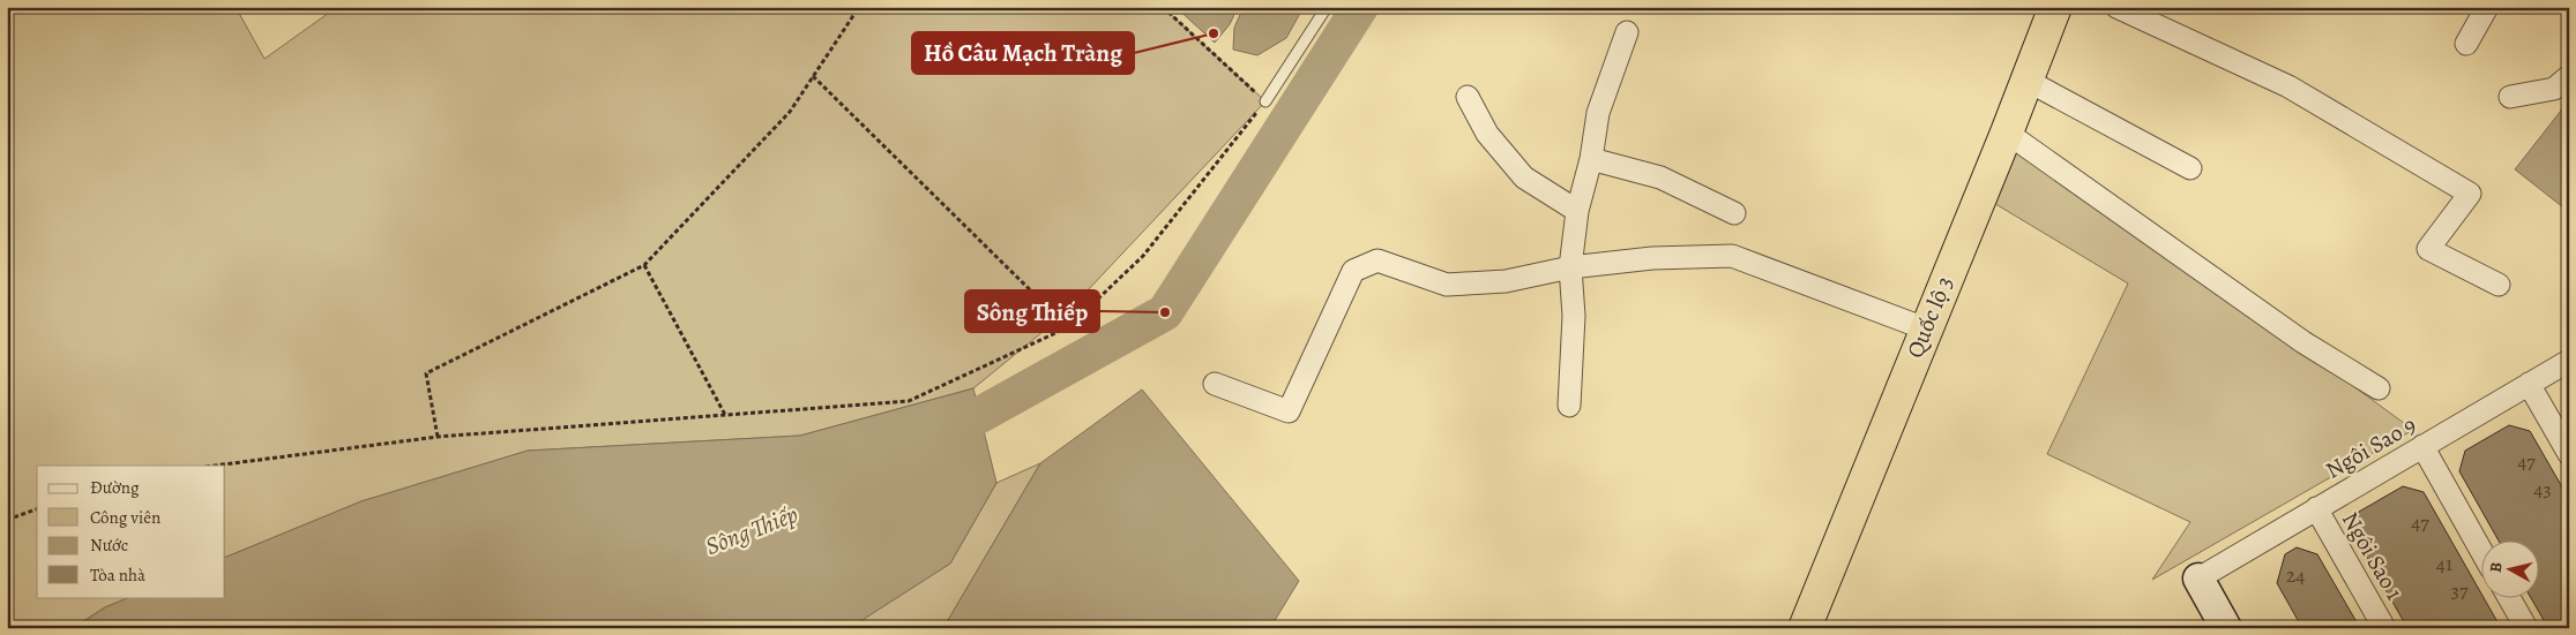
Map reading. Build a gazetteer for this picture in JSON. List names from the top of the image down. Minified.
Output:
{"streets":{"highway":["Quốc lộ 3"],"street":["Ngôi Sao 9","Ngôi Sao 1"]},"crossings":[["Ngôi Sao 9","Ngôi Sao 1"]],"water":["Sông Thiếp"],"places":["Hồ Câu Mạch Tràng","Sông Thiếp"],"house_numbers":["47","43","47","41","24","37"],"legend":["Đường","Công viên","Nước","Tòa nhà"],"north":"left"}
